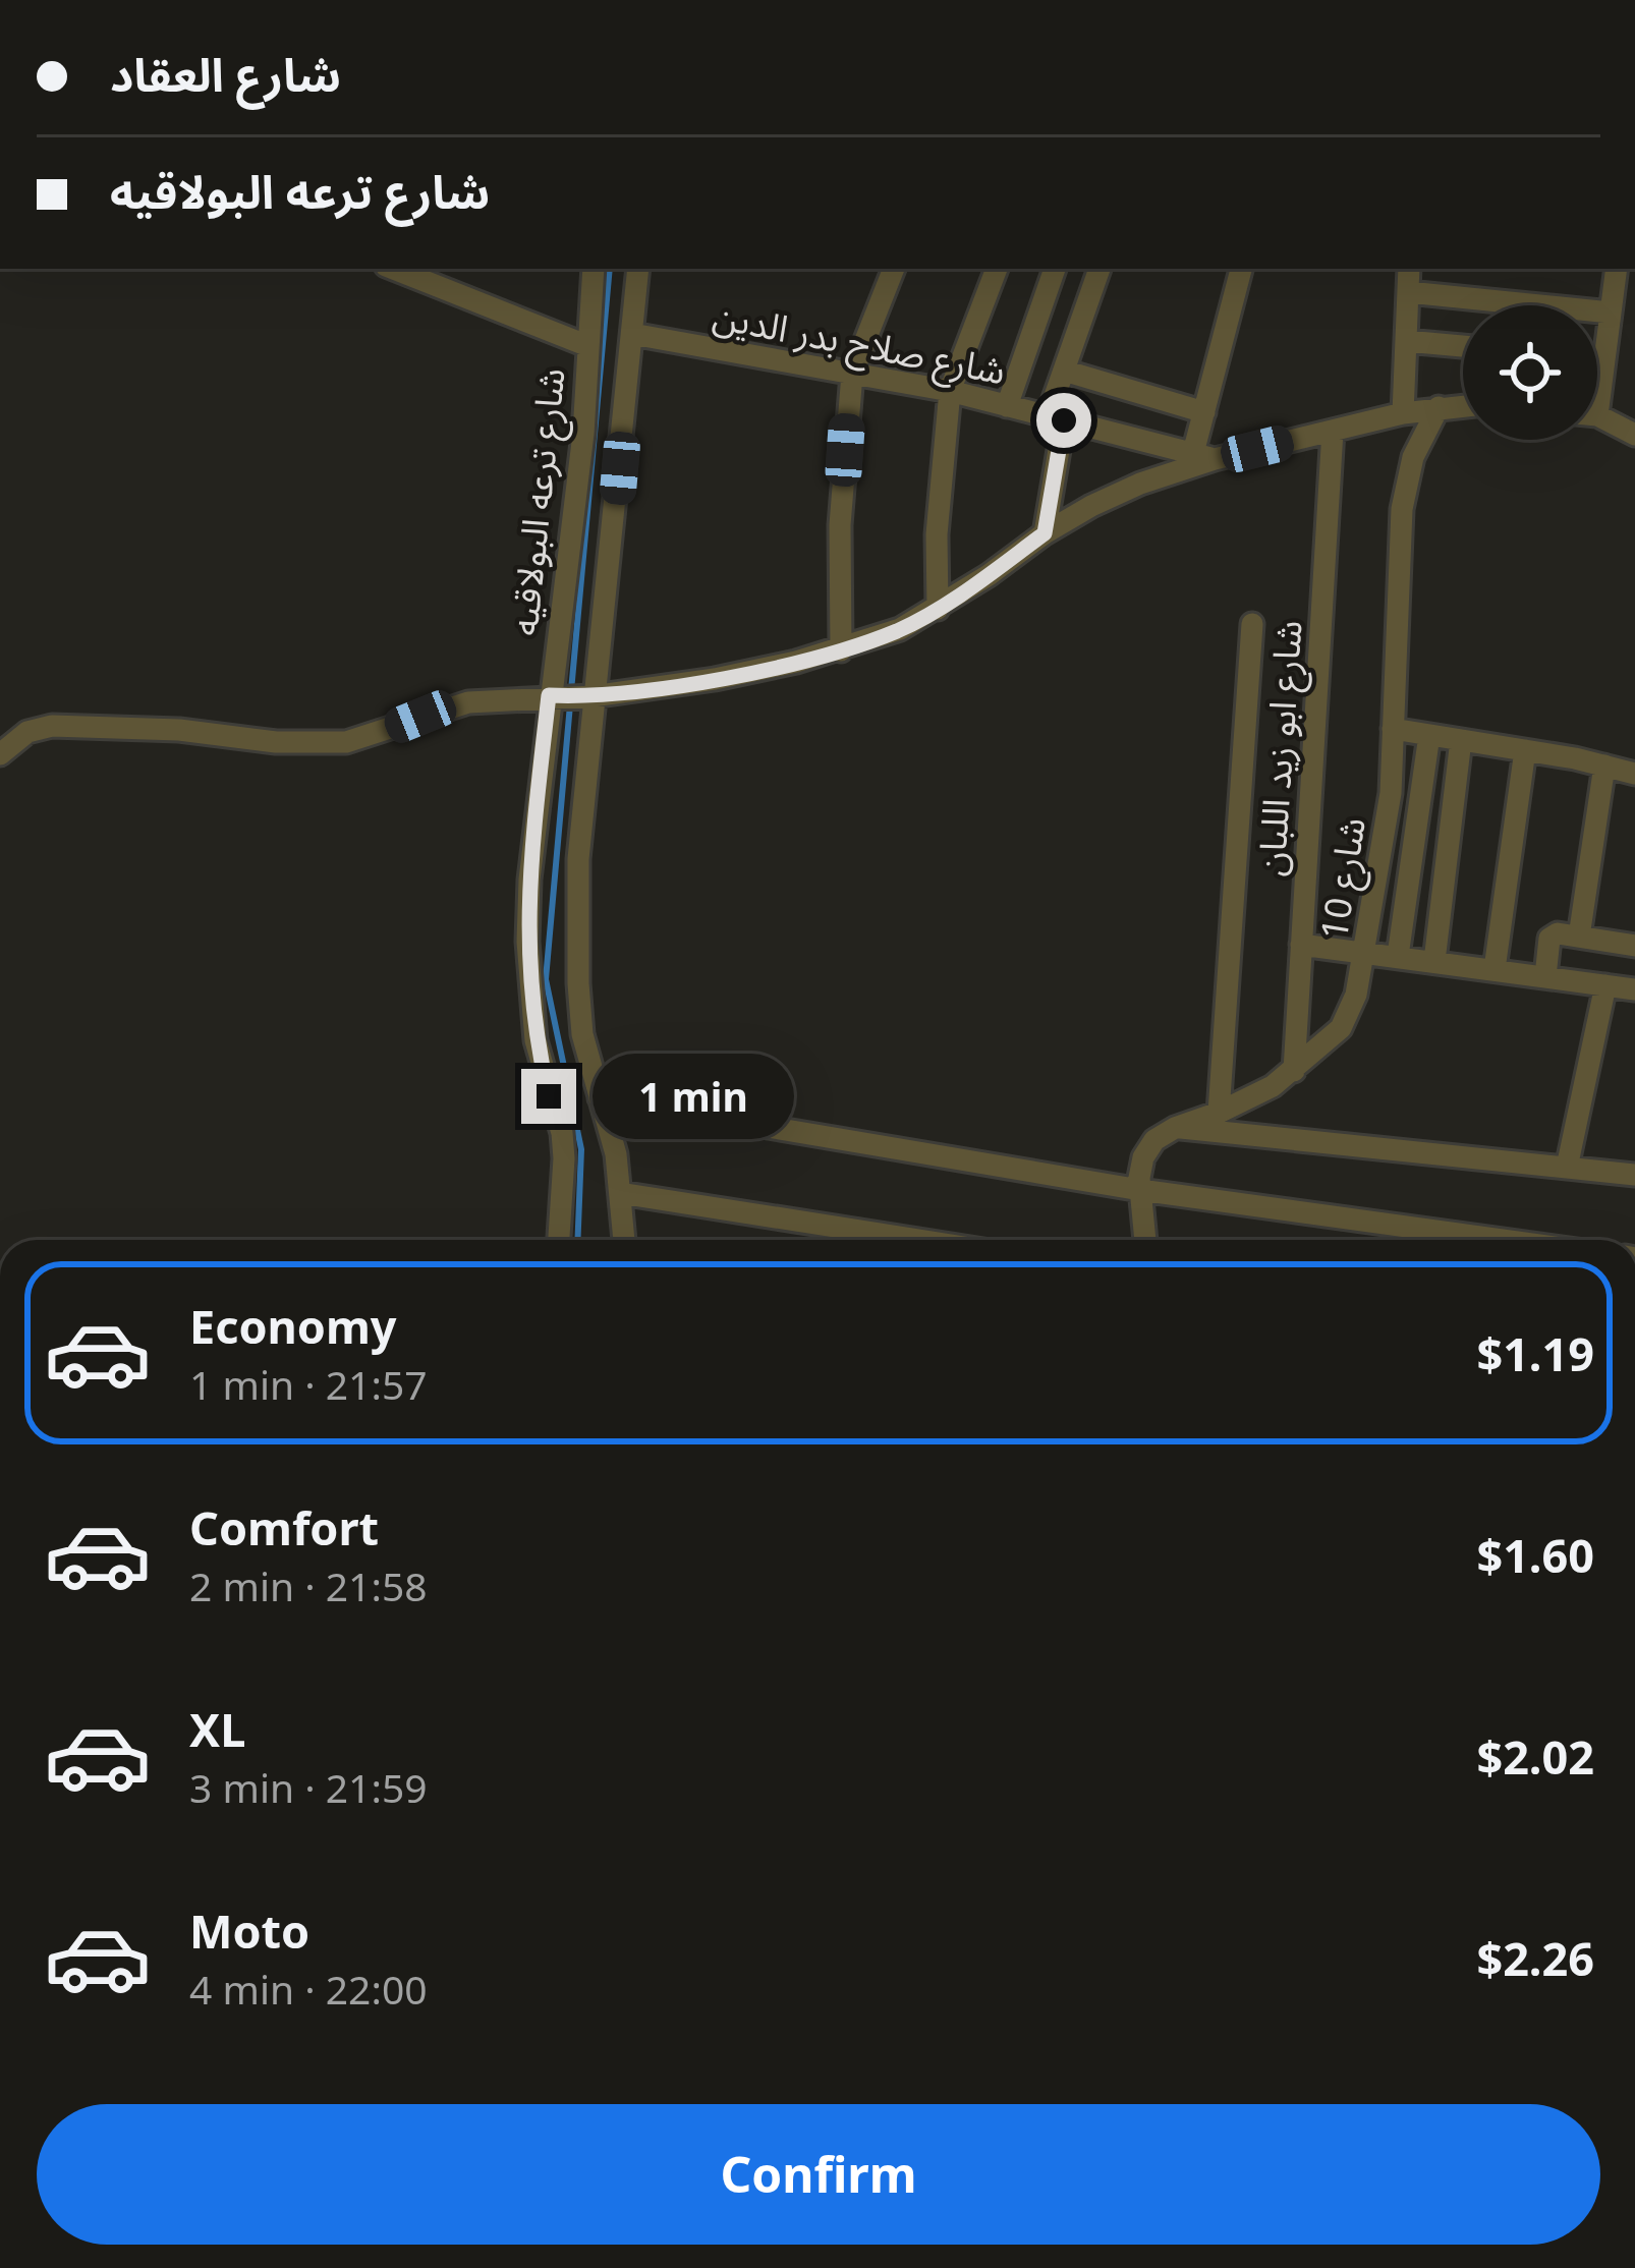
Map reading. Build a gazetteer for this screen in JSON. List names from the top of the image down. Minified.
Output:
{"streets":{"street":["شارع صلاح بدر الدين","شارع ترعه البولاقيه","شارع ابو زيد اللبان","شارع 10"]},"crossings":[["شارع صلاح بدر الدين","شارع ترعه البولاقيه"],["شارع ابو زيد اللبان","شارع 10"]],"page":{"banner":["شارع العقاد","شارع ترعه البولاقيه"],"bubble":"1 min","list":[{"name":"Economy","note":"1 min · 21:57","value":"$1.19"},{"name":"Comfort","note":"2 min · 21:58","value":"$1.60"},{"name":"XL","note":"3 min · 21:59","value":"$2.02"},{"name":"Moto","note":"4 min · 22:00","value":"$2.26"}],"buttons":"Confirm"}}
